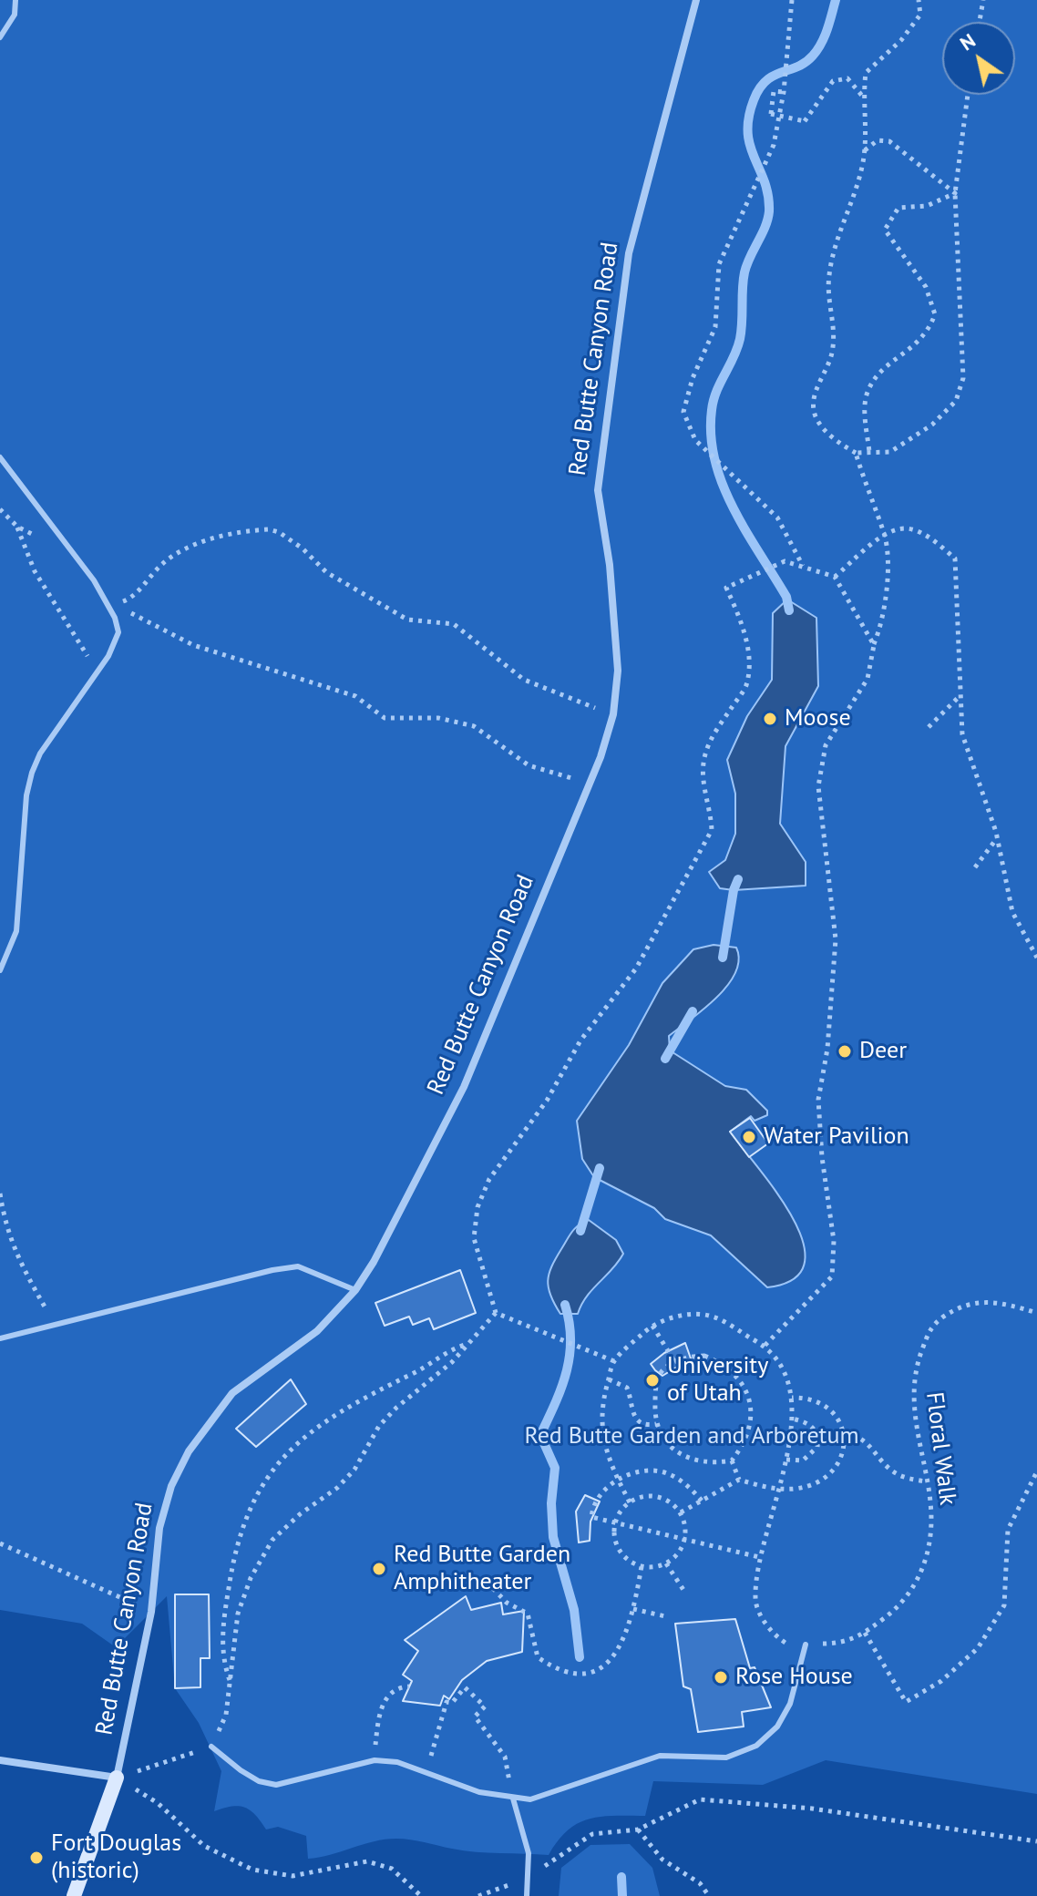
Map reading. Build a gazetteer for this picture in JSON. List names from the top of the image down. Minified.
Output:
{"streets":{"street":["Red Butte Canyon Road"],"path":["Floral Walk"]},"parks":["Red Butte Garden and Arboretum"],"places":["Moose","Deer","Water Pavilion","University of Utah","Red Butte Garden Amphitheater","Rose House","Fort Douglas (historic)"],"north":"top left"}
